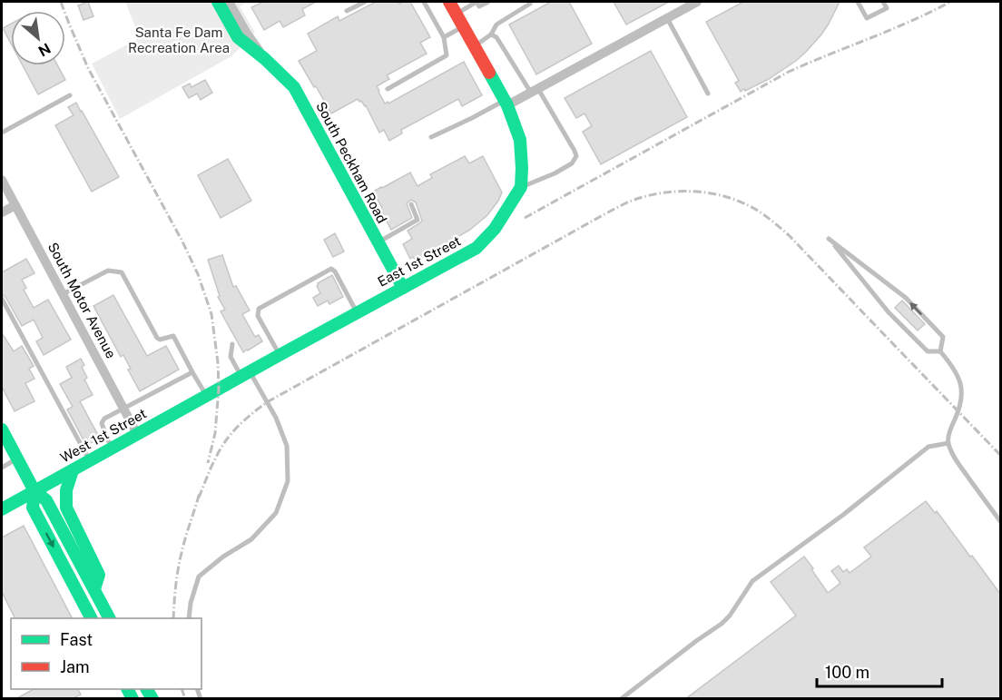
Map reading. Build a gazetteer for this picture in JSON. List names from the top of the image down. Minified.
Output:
{"streets":{"street":["South Peckham Road","East 1st Street","South Motor Avenue","West 1st Street"]},"crossings":[["South Peckham Road","East 1st Street"],["East 1st Street","West 1st Street"],["South Motor Avenue","West 1st Street"]],"parks":["Santa Fe Dam Recreation Area"],"legend":["Fast","Jam"],"scale_bar":"100 m","north":"bottom right"}
